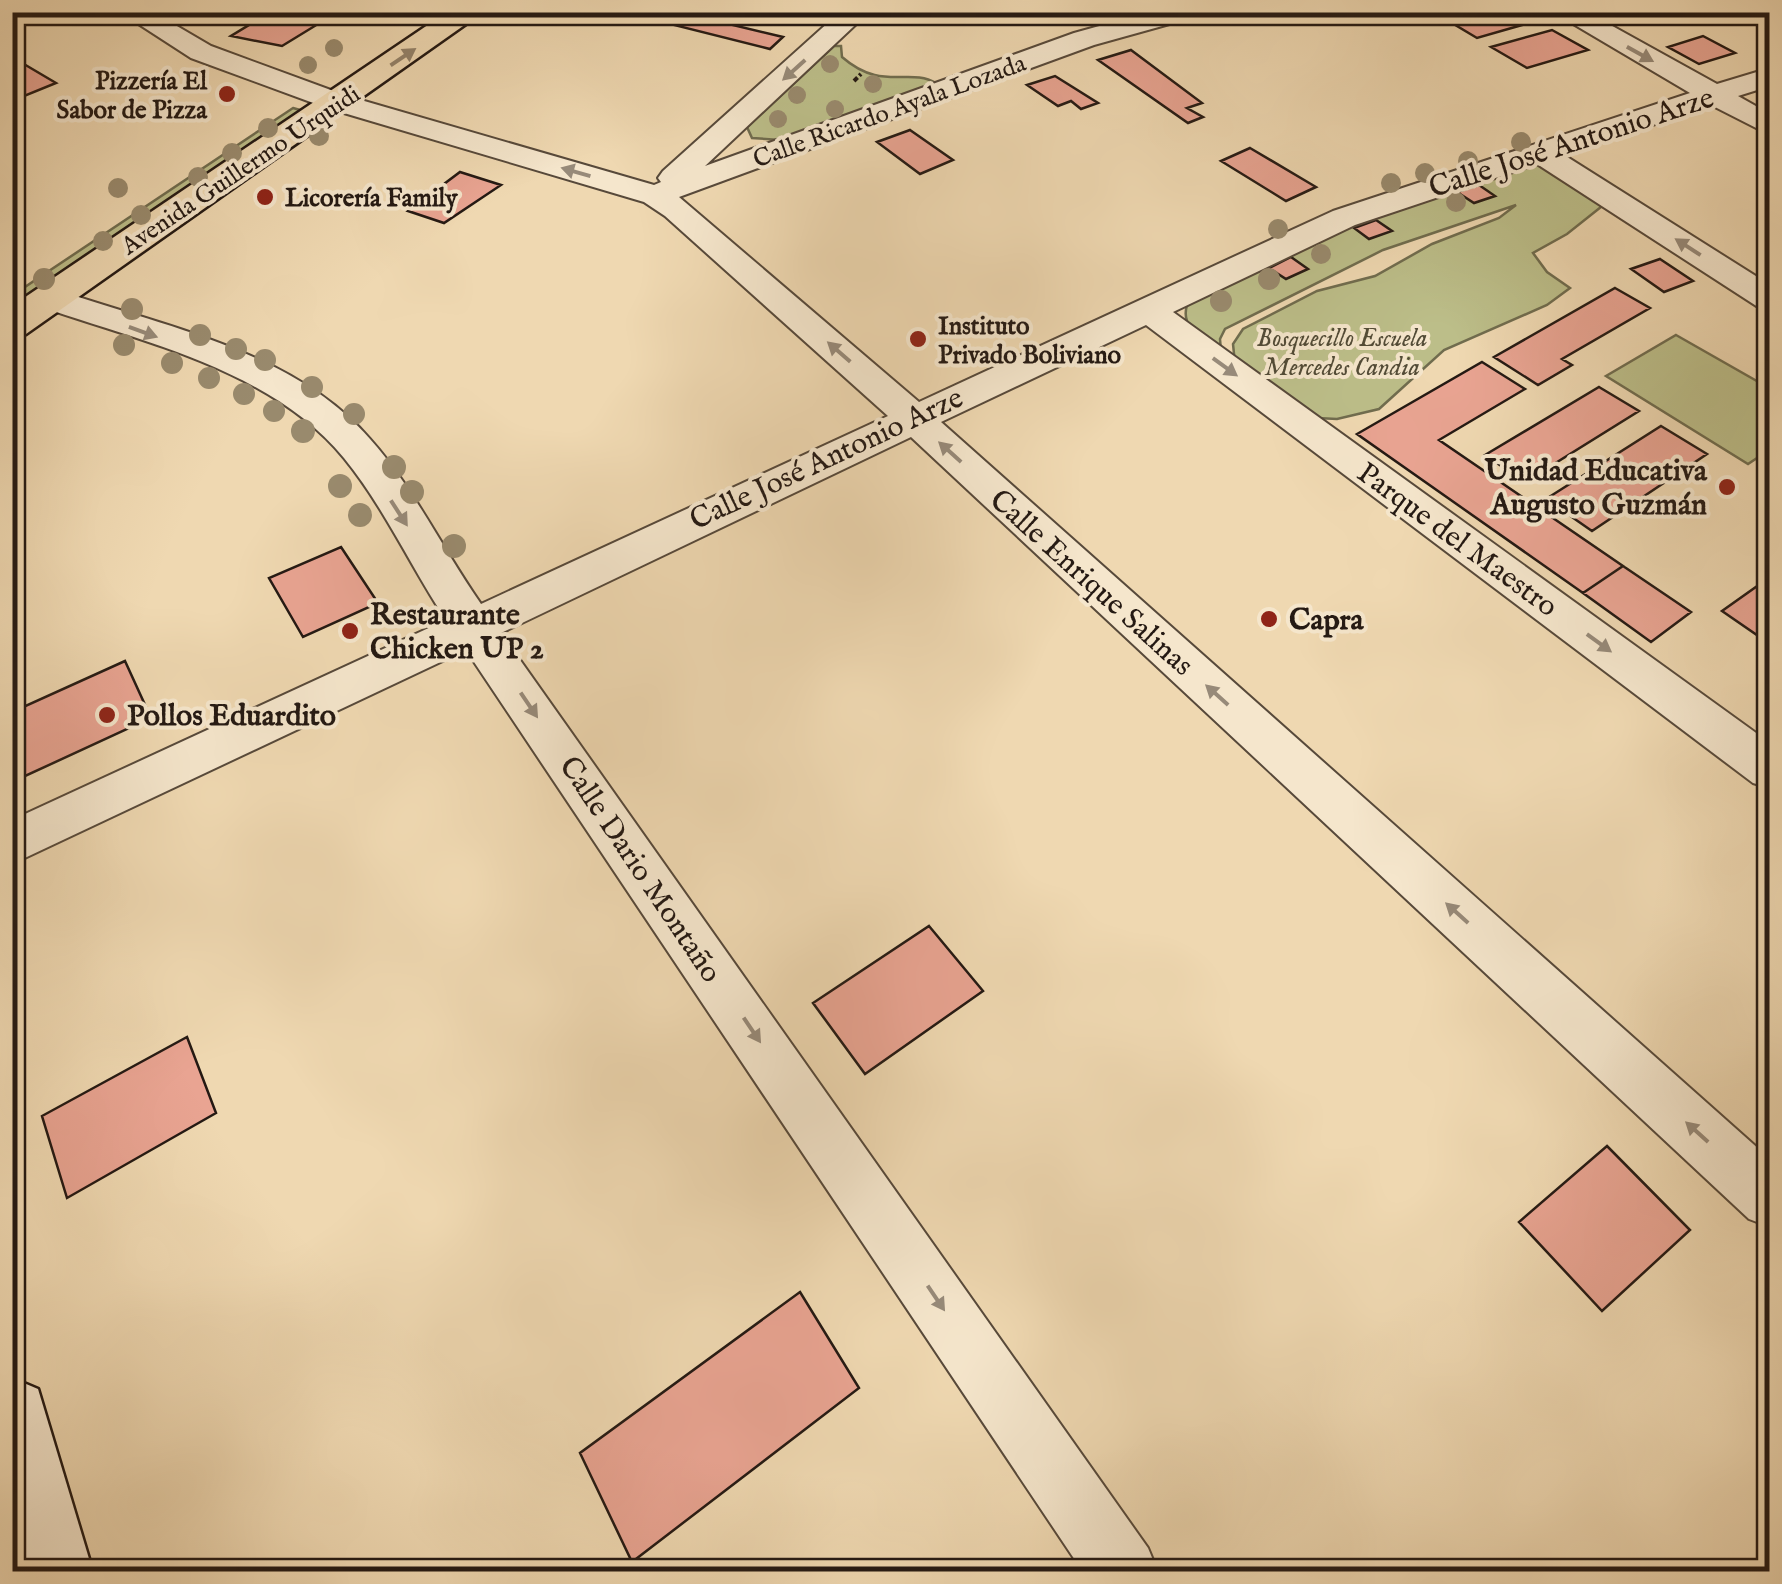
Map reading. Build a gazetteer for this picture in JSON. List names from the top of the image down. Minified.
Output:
{"streets":{"main road":["Avenida Guillermo Urquidi"],"street":["Calle Ricardo Ayala Lozada","Calle José Antonio Arze","Parque del Maestro","Calle Enrique Salinas","Calle Dario Montaño"]},"crossings":[["Calle Ricardo Ayala Lozada","Calle Enrique Salinas"],["Calle José Antonio Arze","Parque del Maestro"],["Calle José Antonio Arze","Calle Enrique Salinas"],["Calle José Antonio Arze","Calle Dario Montaño"],["Avenida Guillermo Urquidi","Calle Enrique Salinas"],["Avenida Guillermo Urquidi","Calle Dario Montaño"]],"one_way":["Calle Enrique Salinas","Calle Dario Montaño"],"parks":["Bosquecillo Escuela Mercedes Candia"],"places":["Pizzería El Sabor de Pizza","Licorería Family","Instituto Privado Boliviano","Unidad Educativa Augusto Guzmán","Capra","Restaurante Chicken UP 2","Pollos Eduardito"]}
